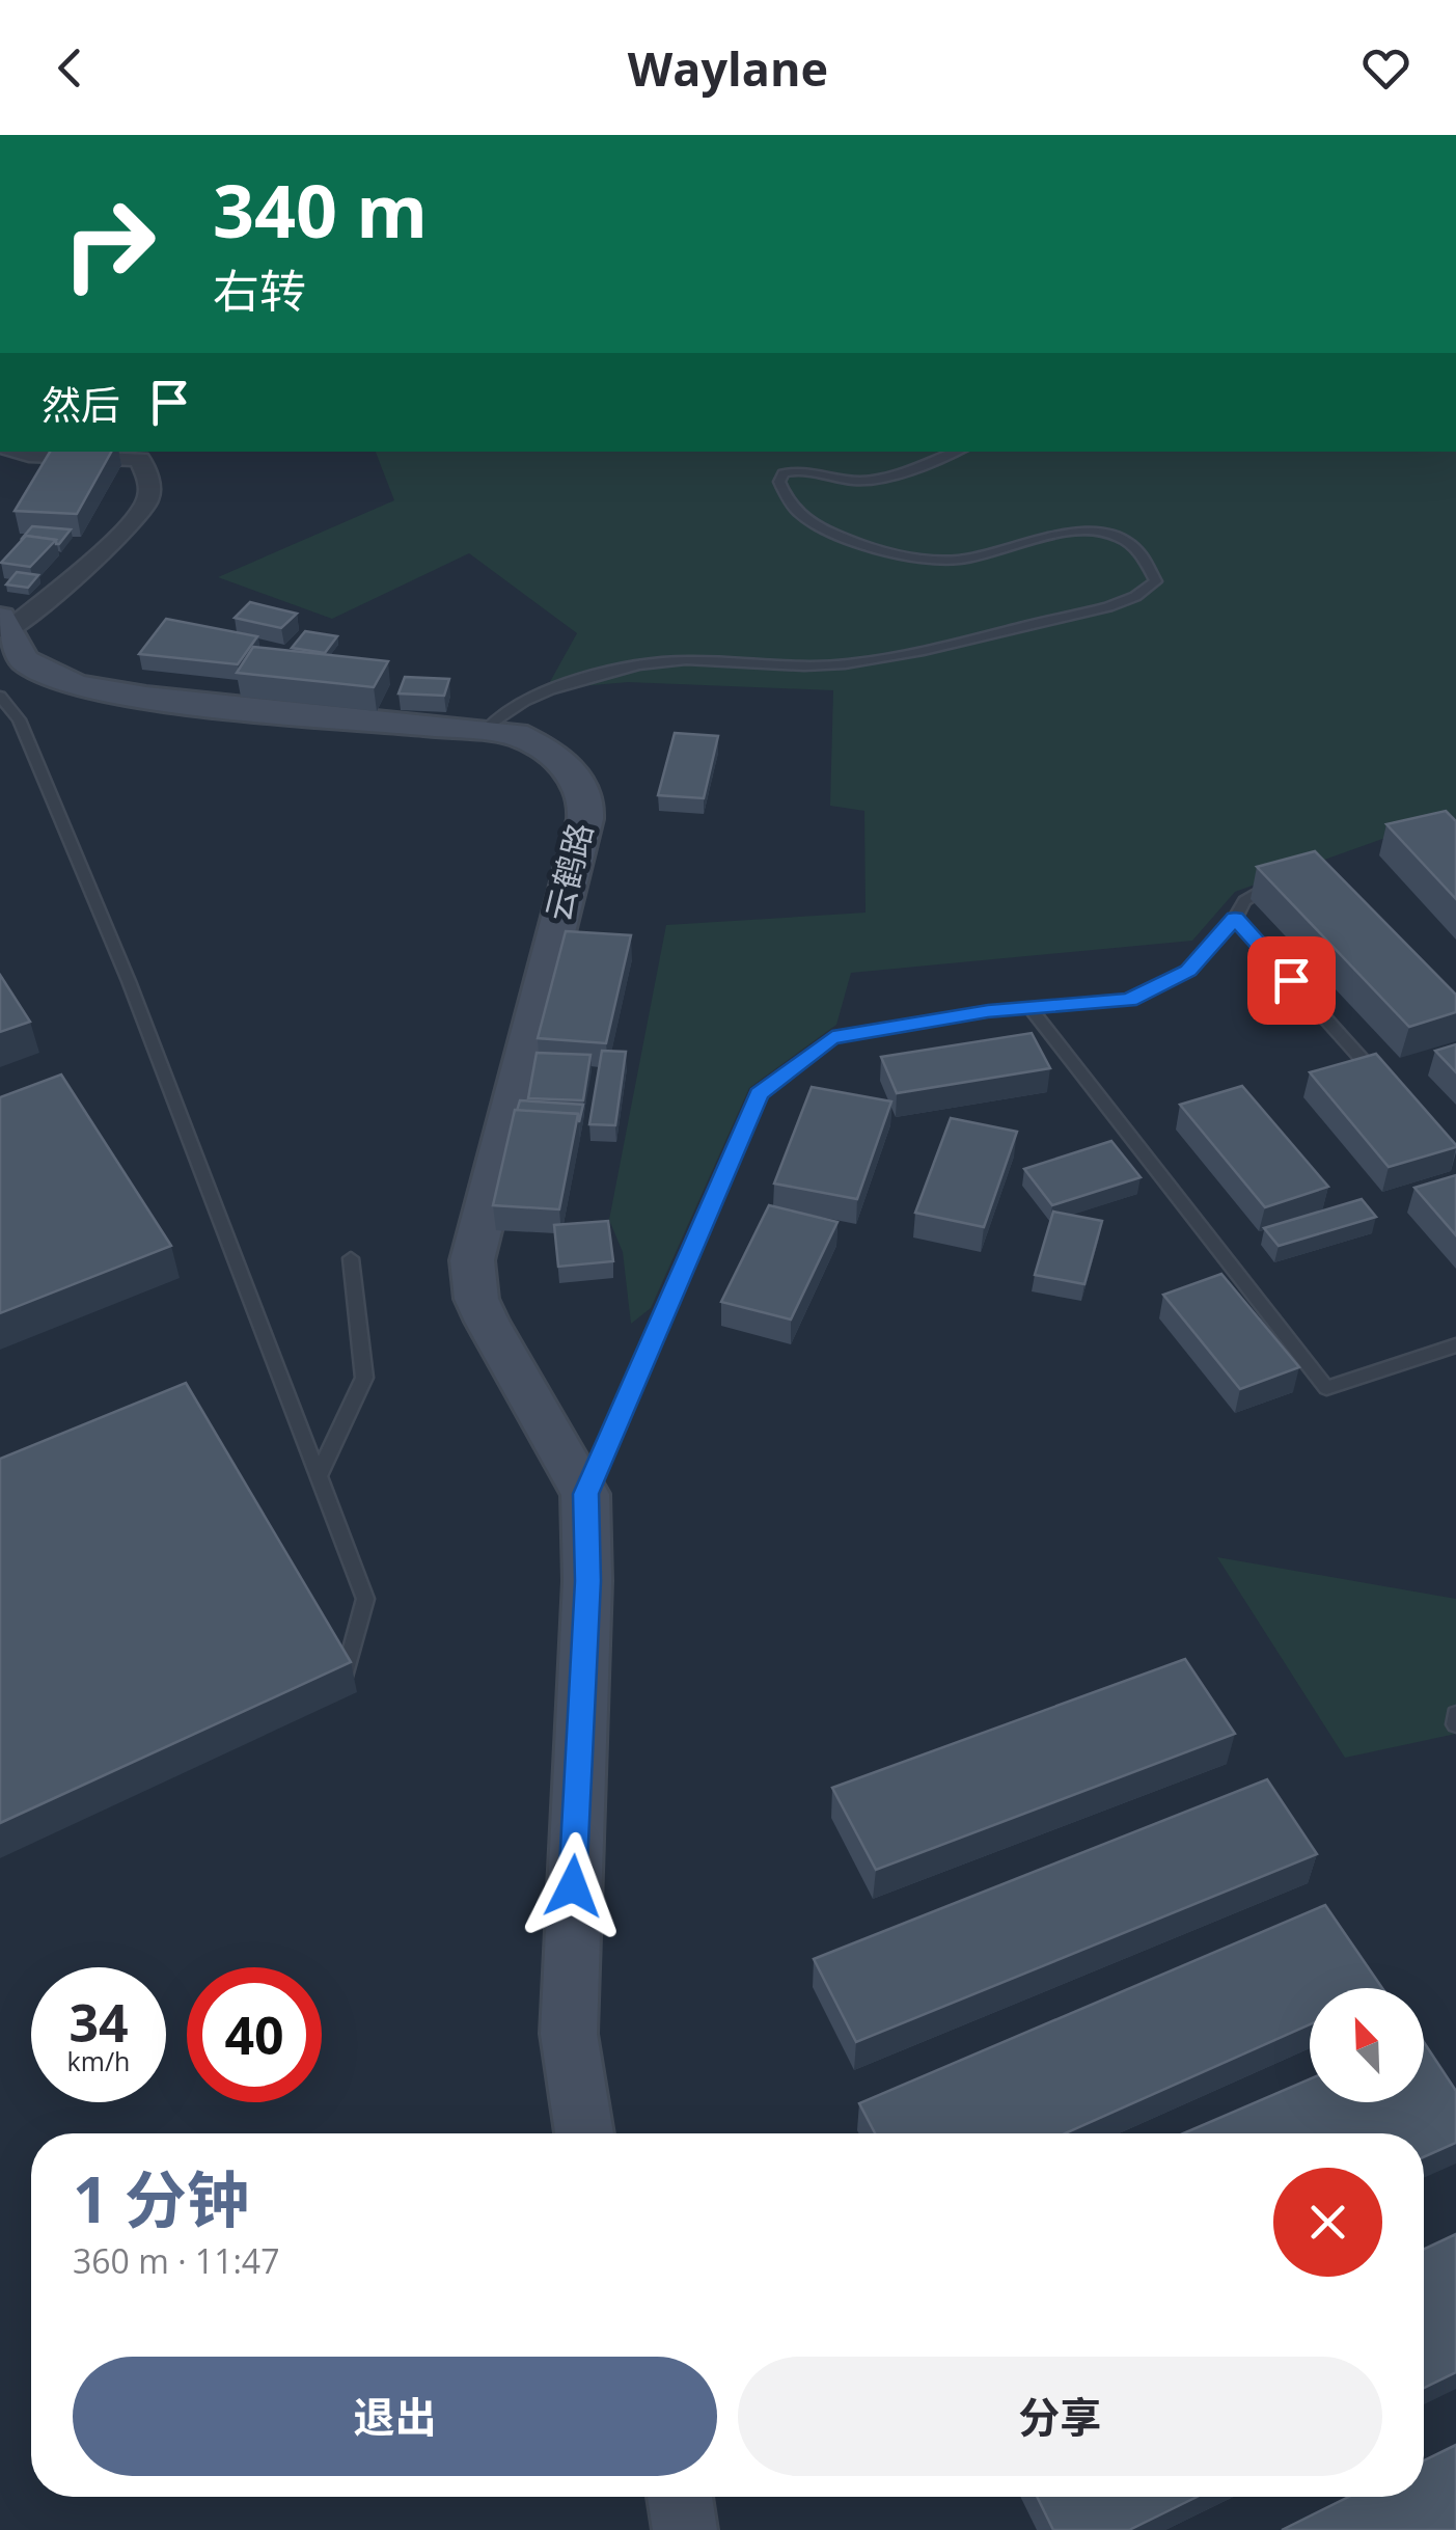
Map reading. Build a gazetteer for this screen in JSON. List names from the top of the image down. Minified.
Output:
{"streets":{"street":["云鹤路"]},"north":"top left","page":{"header":"Waylane","turn":["340 m","右转"],"then":"然后","speed":"34 km/h","limit":"40","heading":["1 分钟","360 m · 11:47"],"buttons":["退出","分享"]}}
